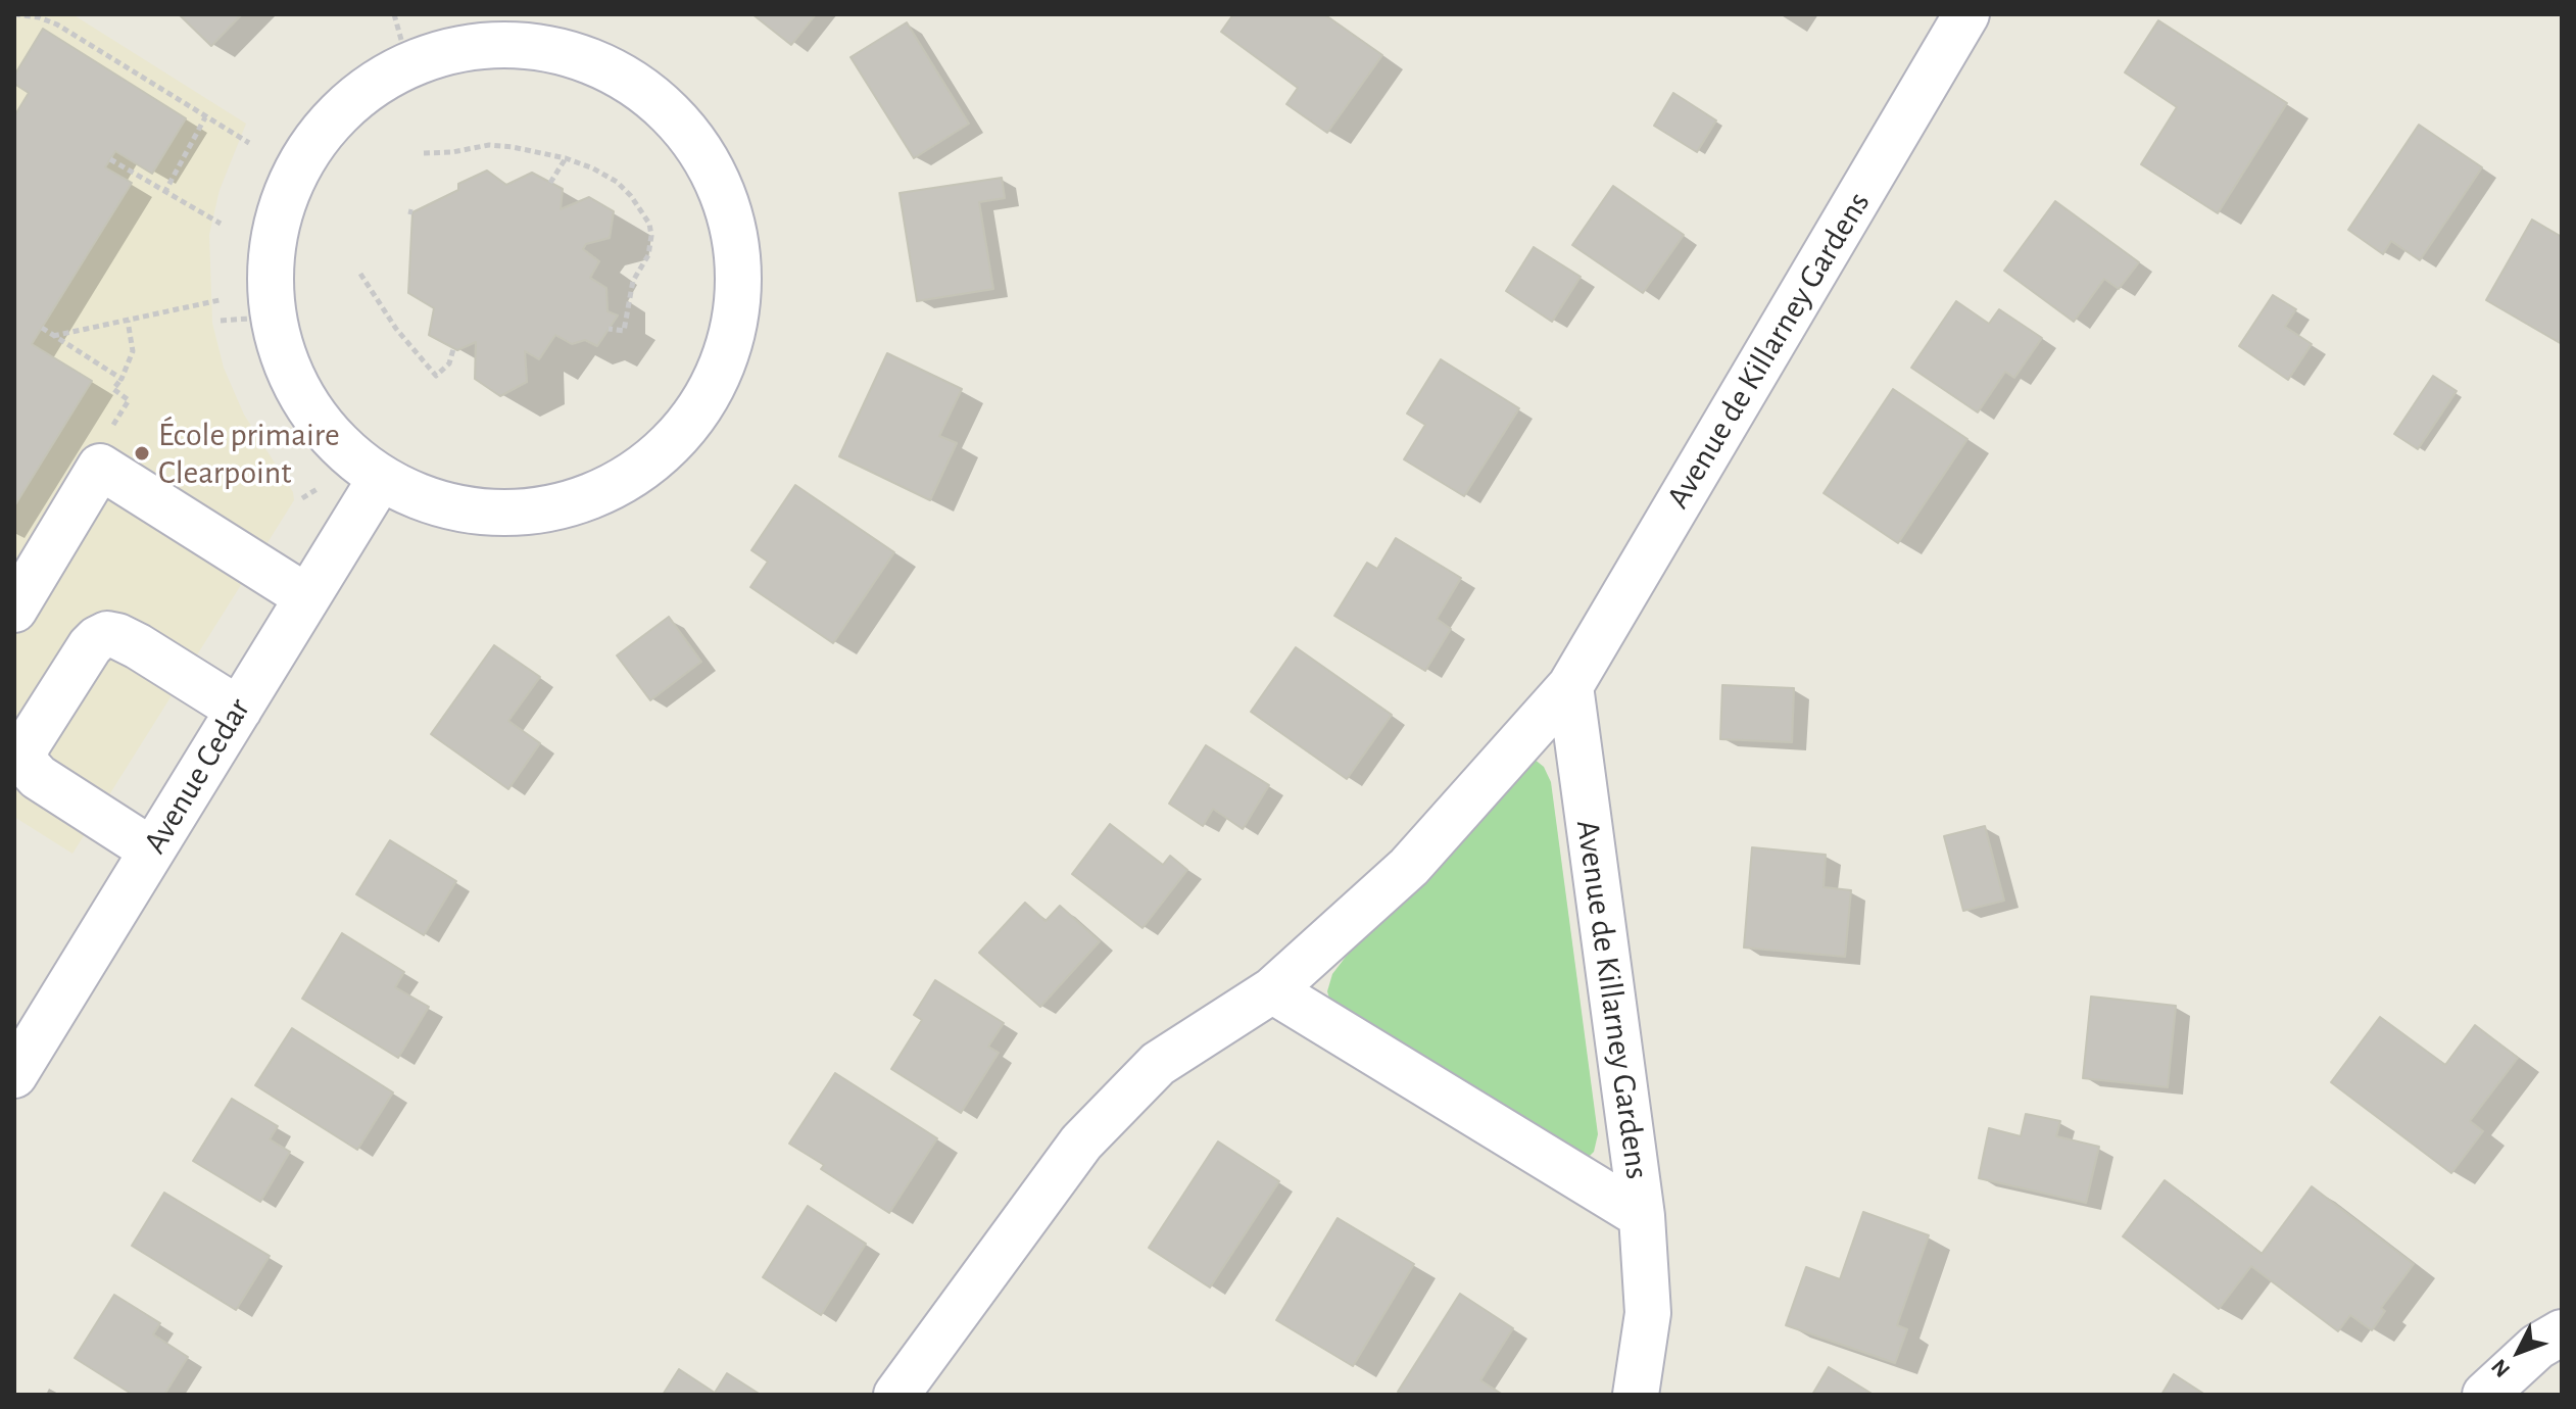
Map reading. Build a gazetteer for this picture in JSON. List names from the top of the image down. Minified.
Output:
{"streets":{"street":["Avenue de Killarney Gardens","Avenue Cedar"]},"places":["École primaire Clearpoint"],"north":"bottom left"}
